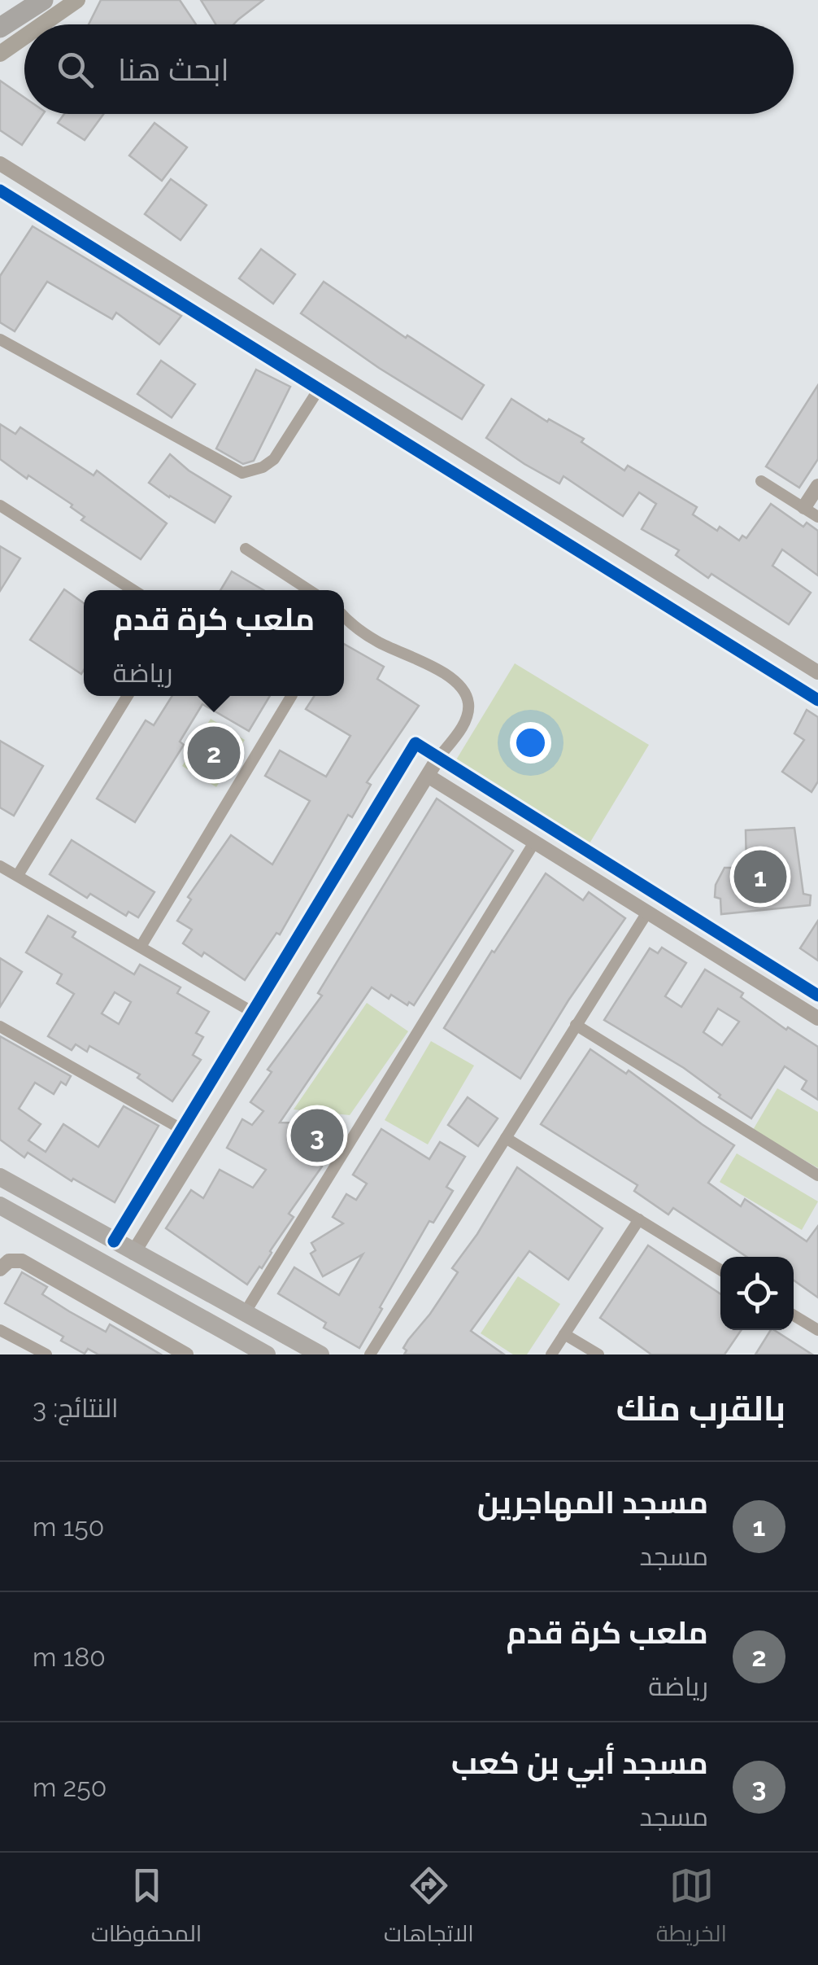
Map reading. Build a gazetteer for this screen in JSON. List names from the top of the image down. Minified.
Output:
{"page":{"search":"ابحث هنا","popup":["ملعب كرة قدم","رياضة"],"pins":["2","1","3"],"heading":["بالقرب منك","النتائج: 3"],"list":[{"mark":"1","name":"مسجد المهاجرين","note":"مسجد","value":"150 m"},{"mark":"2","name":"ملعب كرة قدم","note":"رياضة","value":"180 m"},{"mark":"3","name":"مسجد أبي بن كعب","note":"مسجد","value":"250 m"}],"nav":["الخريطة","الاتجاهات","المحفوظات"]}}
